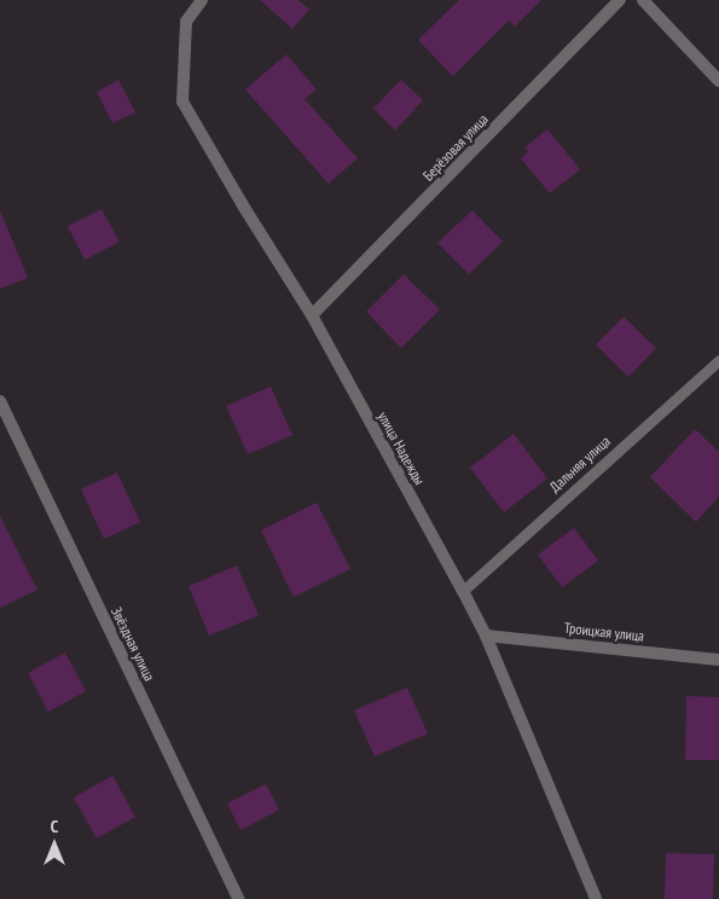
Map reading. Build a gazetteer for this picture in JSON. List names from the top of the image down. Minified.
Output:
{"streets":{"street":["Берёзовая улица","улица Надежды","Троицкая улица","Звёздная улица"],"lane":["Дальняя улица"]},"crossings":[["Берёзовая улица","улица Надежды"],["улица Надежды","Дальняя улица"],["улица Надежды","Троицкая улица"]],"north":"top"}
